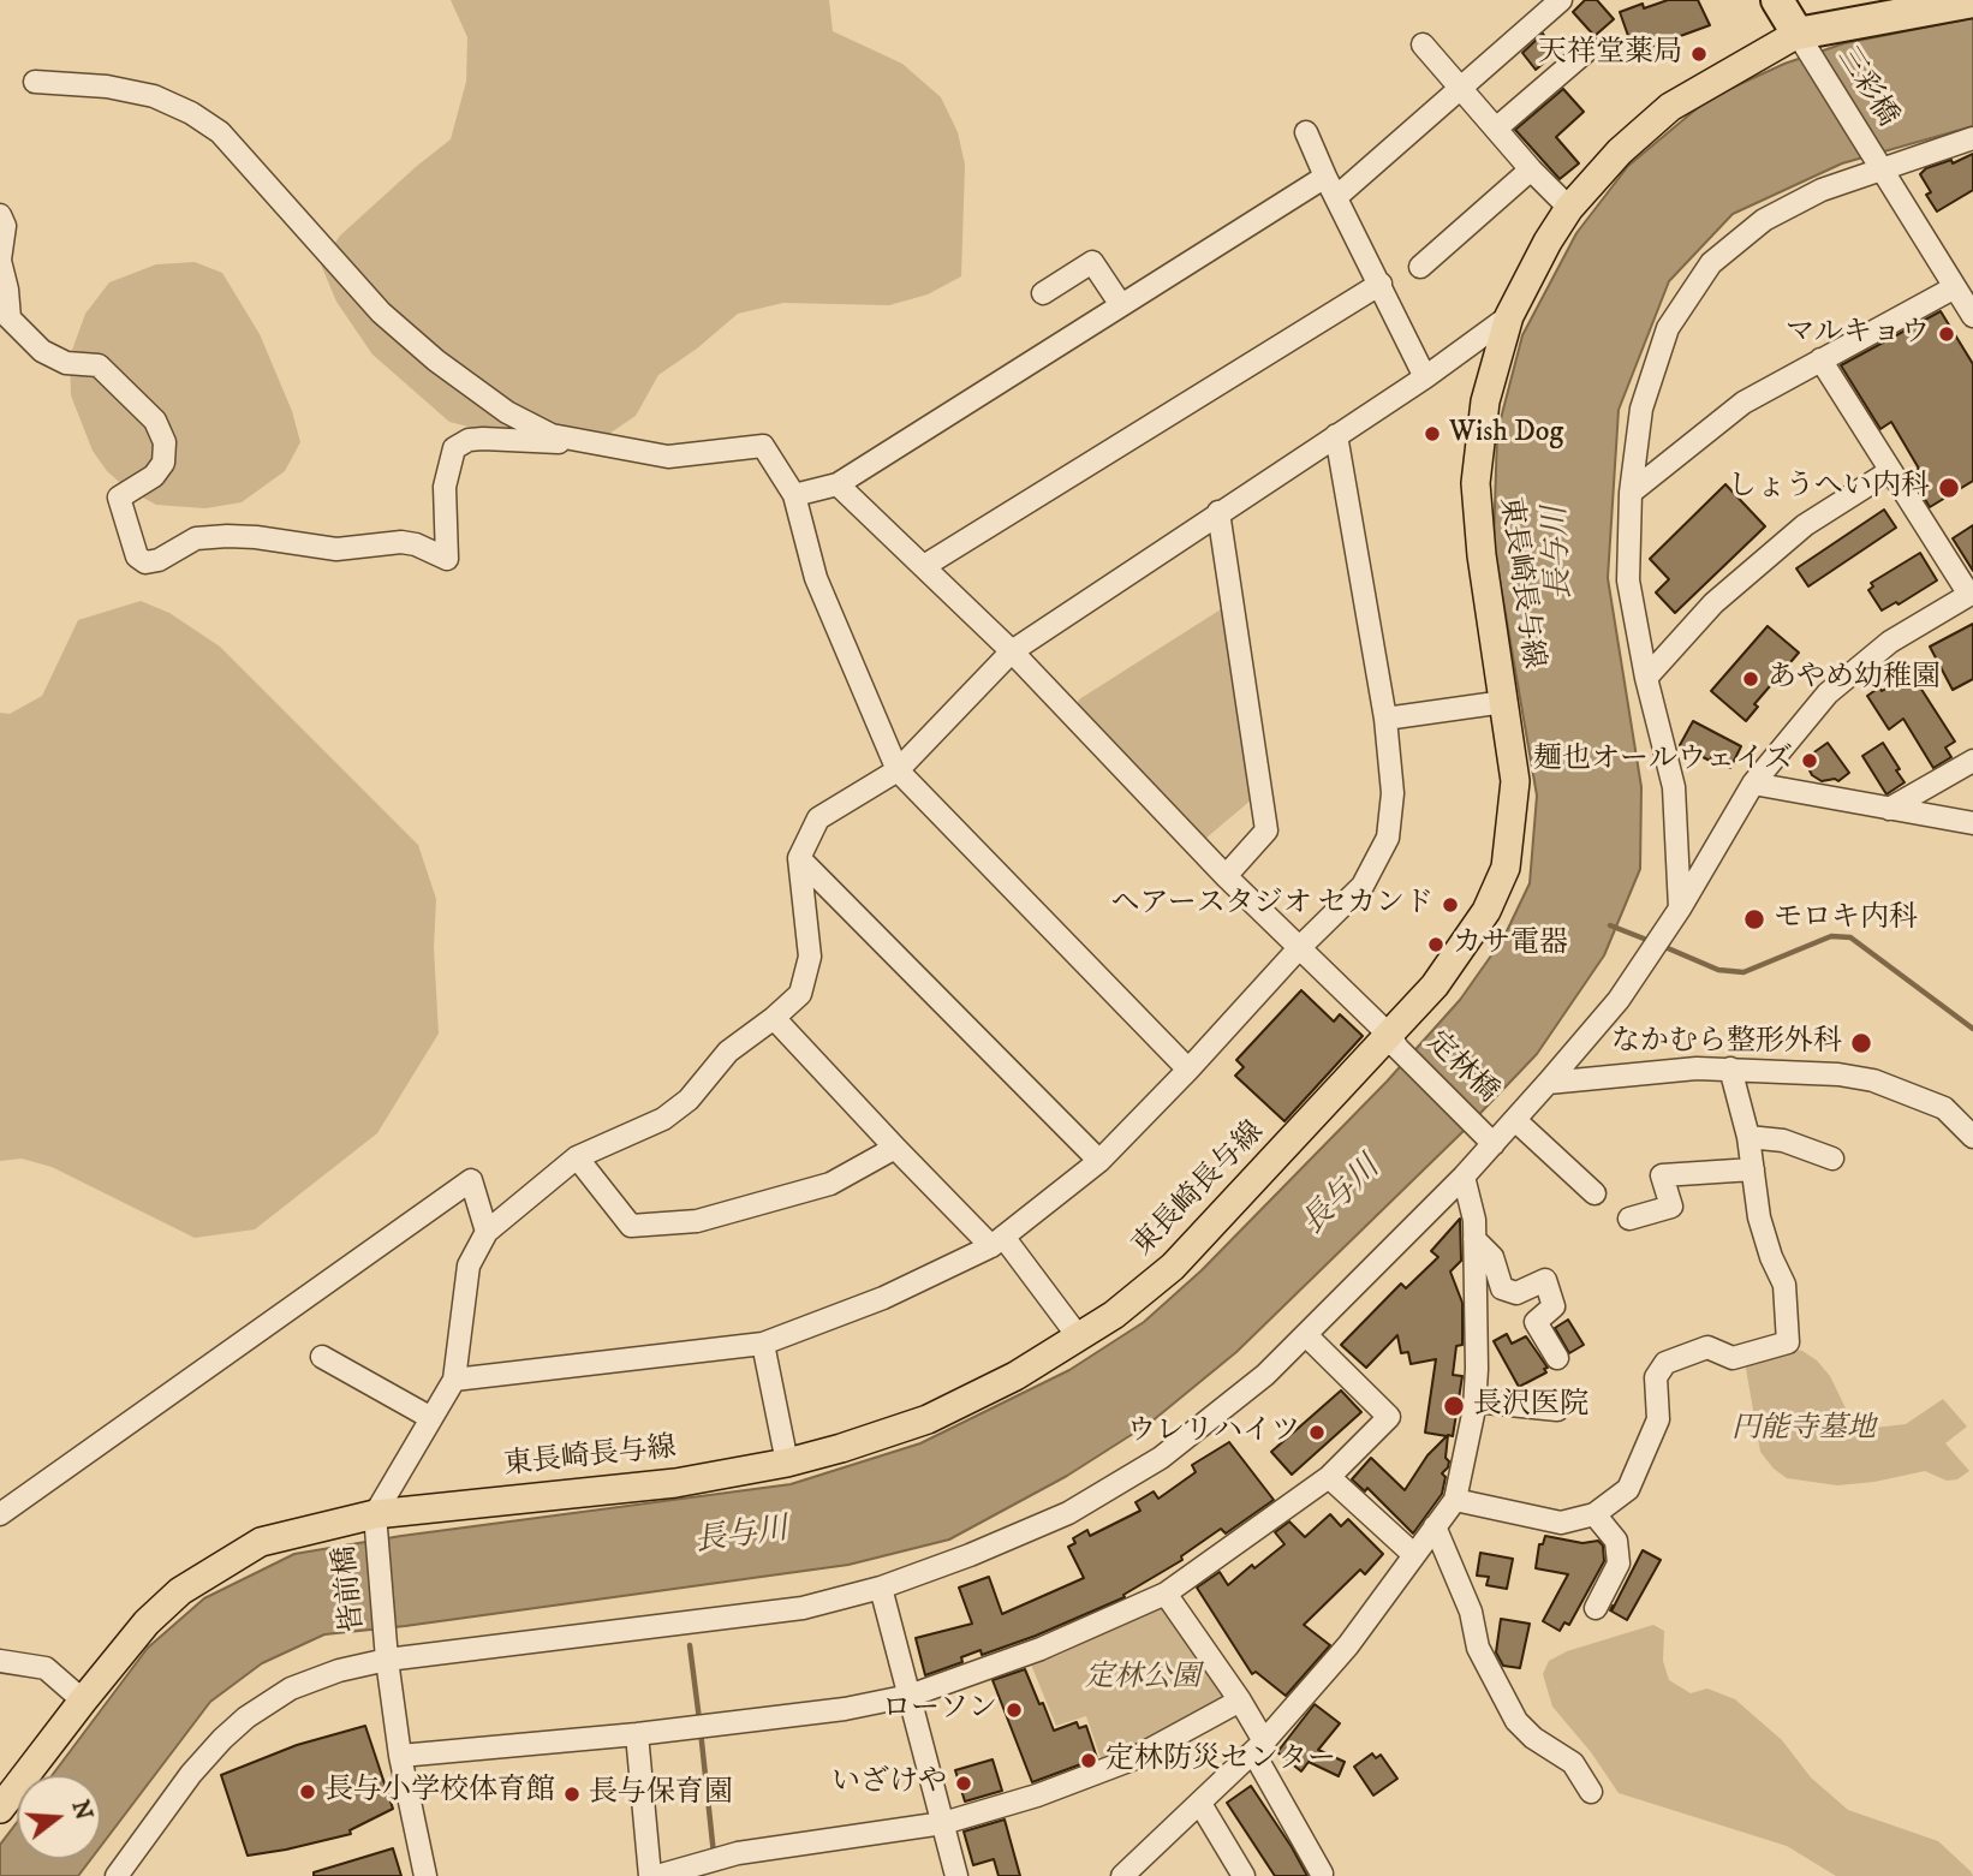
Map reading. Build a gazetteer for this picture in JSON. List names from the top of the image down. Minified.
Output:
{"streets":{"main road":["東長崎長与線"],"street":["三彩橋","定林橋","皆前橋"]},"crossings":[["三彩橋","東長崎長与線"],["東長崎長与線","定林橋"],["東長崎長与線","皆前橋"]],"water":["長与川"],"parks":["円能寺墓地","定林公園"],"places":["天祥堂薬局","マルキョウ","Wish Dog","しょうへい内科","あやめ幼稚園","麺也オールウェイズ","ヘアースタジオ セカンド","モロキ内科","カサ電器","なかむら整形外科","長沢医院","ウレリハイツ","ローソン","定林防災センター","いざけや","長与小学校体育館","長与保育園"],"north":"right"}
